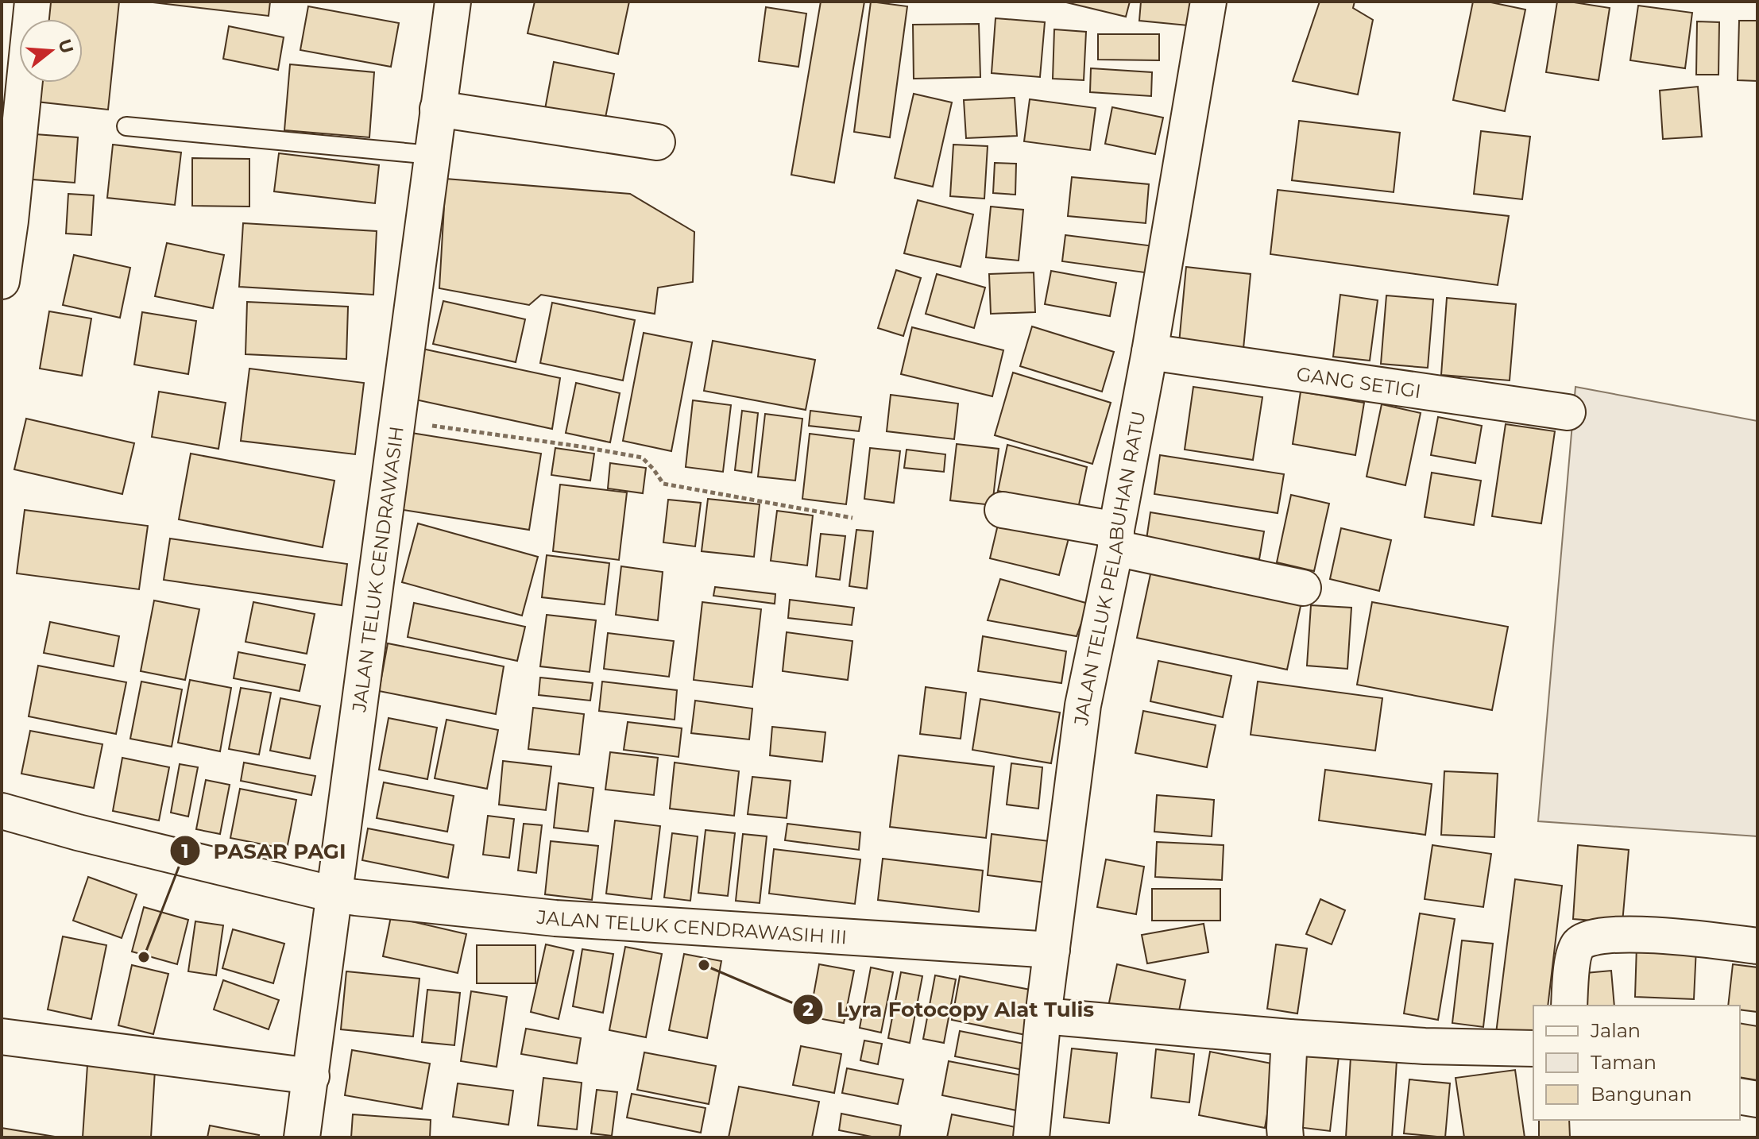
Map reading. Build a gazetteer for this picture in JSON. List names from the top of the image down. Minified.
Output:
{"streets":{"street":["GANG SETIGI","JALAN TELUK PELABUHAN RATU","JALAN TELUK CENDRAWASIH","JALAN TELUK CENDRAWASIH III"]},"crossings":[["GANG SETIGI","JALAN TELUK PELABUHAN RATU"],["JALAN TELUK PELABUHAN RATU","JALAN TELUK CENDRAWASIH III"],["JALAN TELUK CENDRAWASIH","JALAN TELUK CENDRAWASIH III"]],"places":["PASAR PAGI","Lyra Fotocopy Alat Tulis"],"legend":["Jalan","Taman","Bangunan"],"north":"right"}
